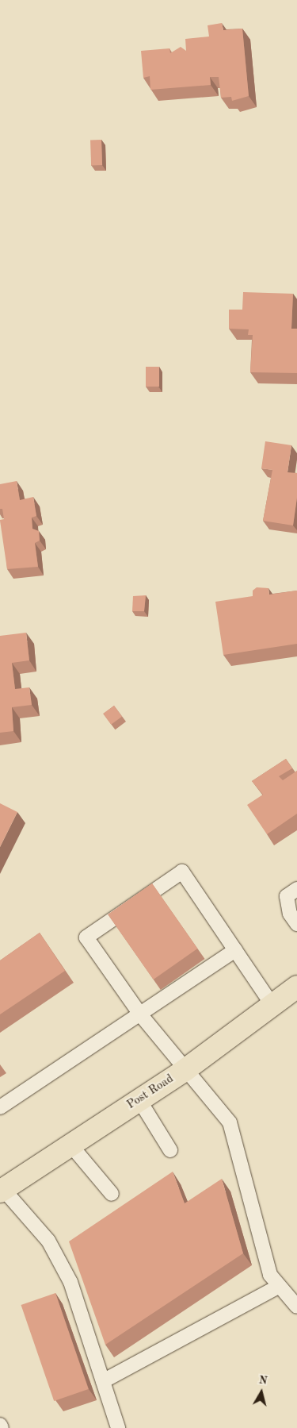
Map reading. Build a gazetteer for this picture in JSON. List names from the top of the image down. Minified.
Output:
{"streets":{"main road":["Post Road"]},"north":"top"}
